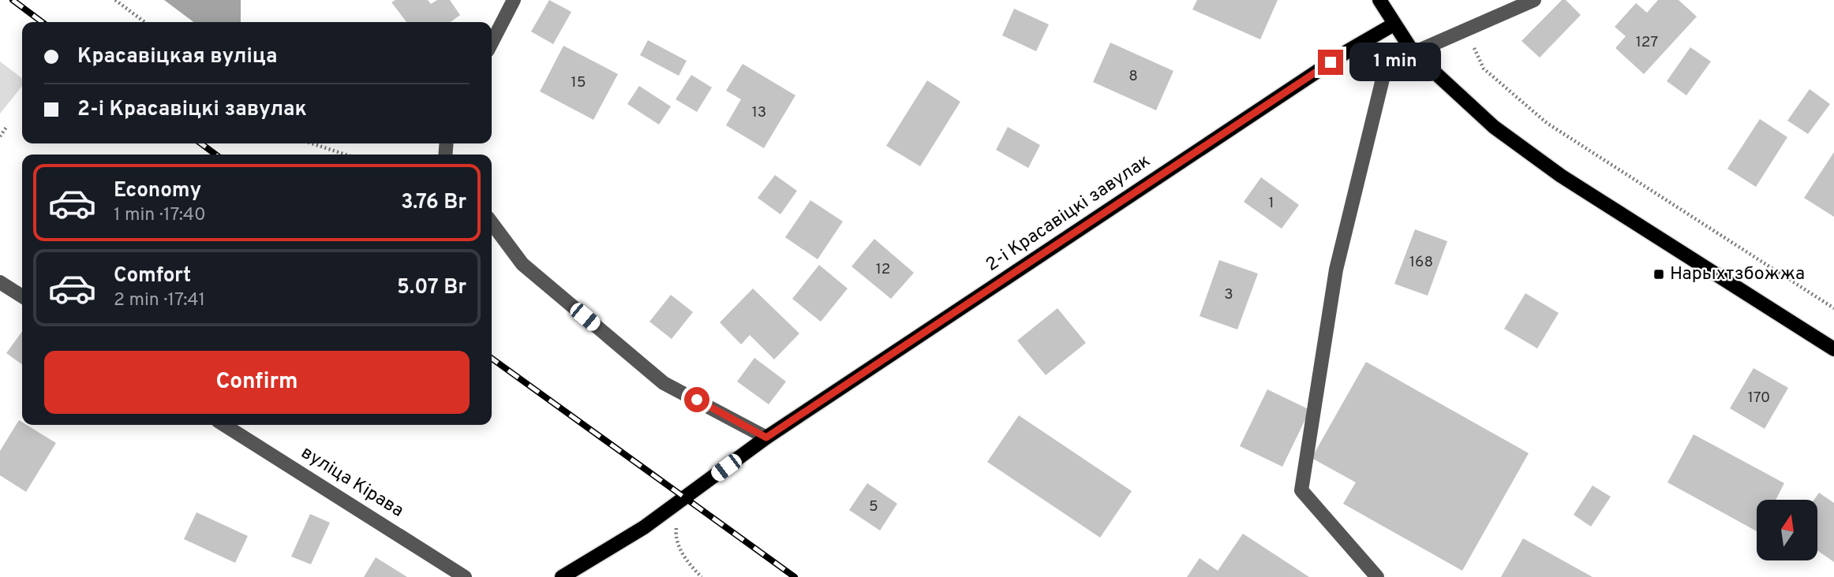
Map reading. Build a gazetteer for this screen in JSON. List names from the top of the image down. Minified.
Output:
{"streets":{"main road":["2-і Красавіцкі завулак"],"street":["вуліца Кірава"]},"places":{"transit":["Нарыхтзбожжа"]},"house_numbers":["127","8","15","13","1","168","12","3","170","5"],"north":"top","page":{"banner":["Красавіцкая вуліца","2-і Красавіцкі завулак"],"bubble":"1 min","list":[{"name":"Economy","note":"1 min · 17:40","value":"3.76 Br"},{"name":"Comfort","note":"2 min · 17:41","value":"5.07 Br"}],"buttons":"Confirm"}}
